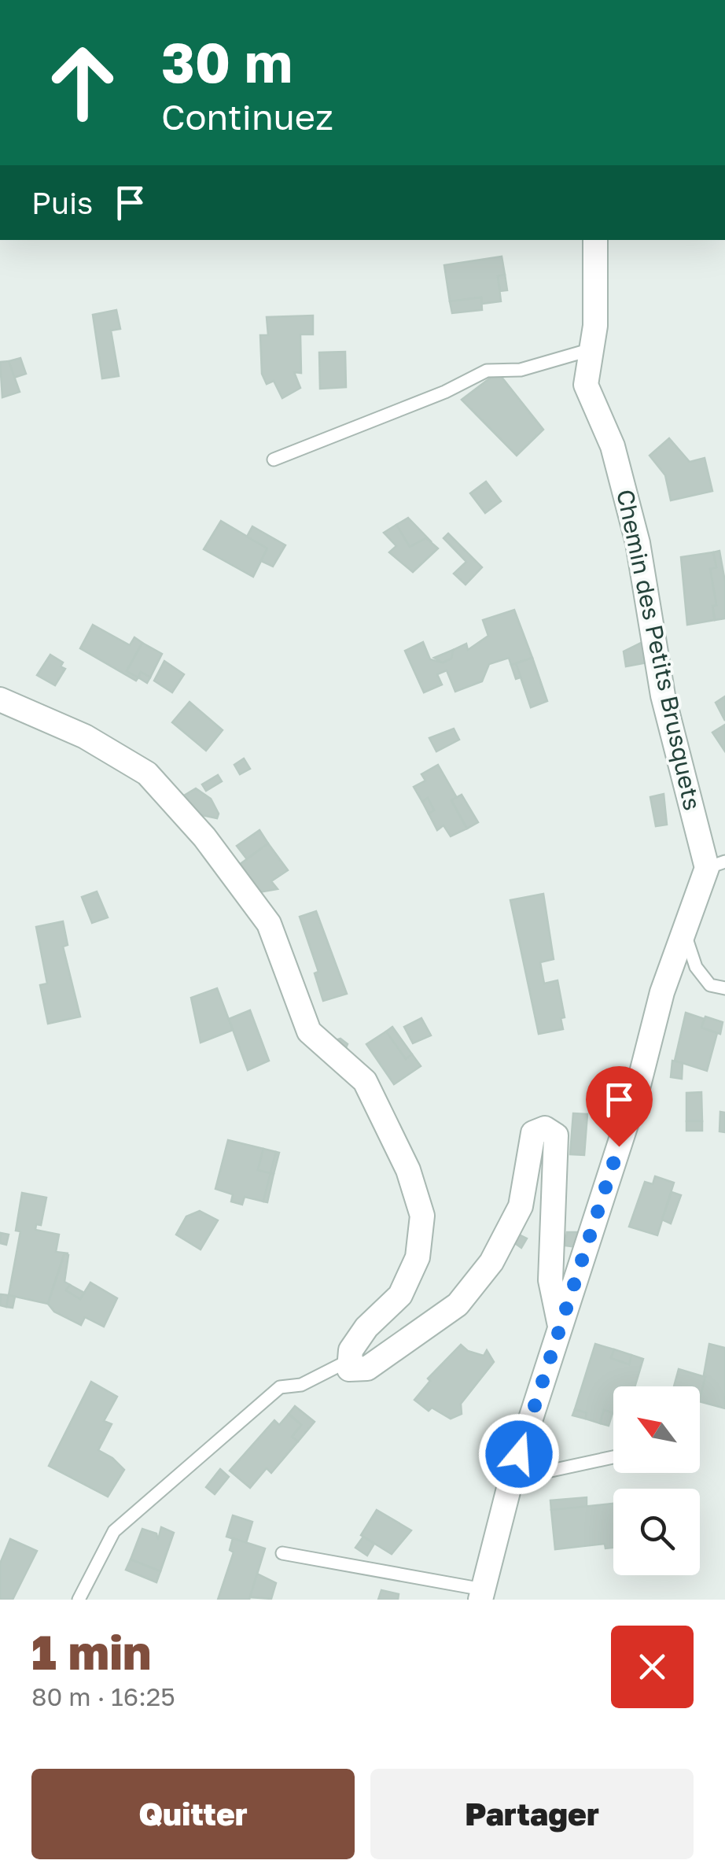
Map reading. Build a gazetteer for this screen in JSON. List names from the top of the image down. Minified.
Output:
{"streets":{"street":["Chemin des Petits Brusquets"]},"north":"top left","page":{"turn":["30 m","Continuez"],"then":"Puis","heading":["1 min","80 m · 16:25"],"buttons":["Quitter","Partager"]}}
